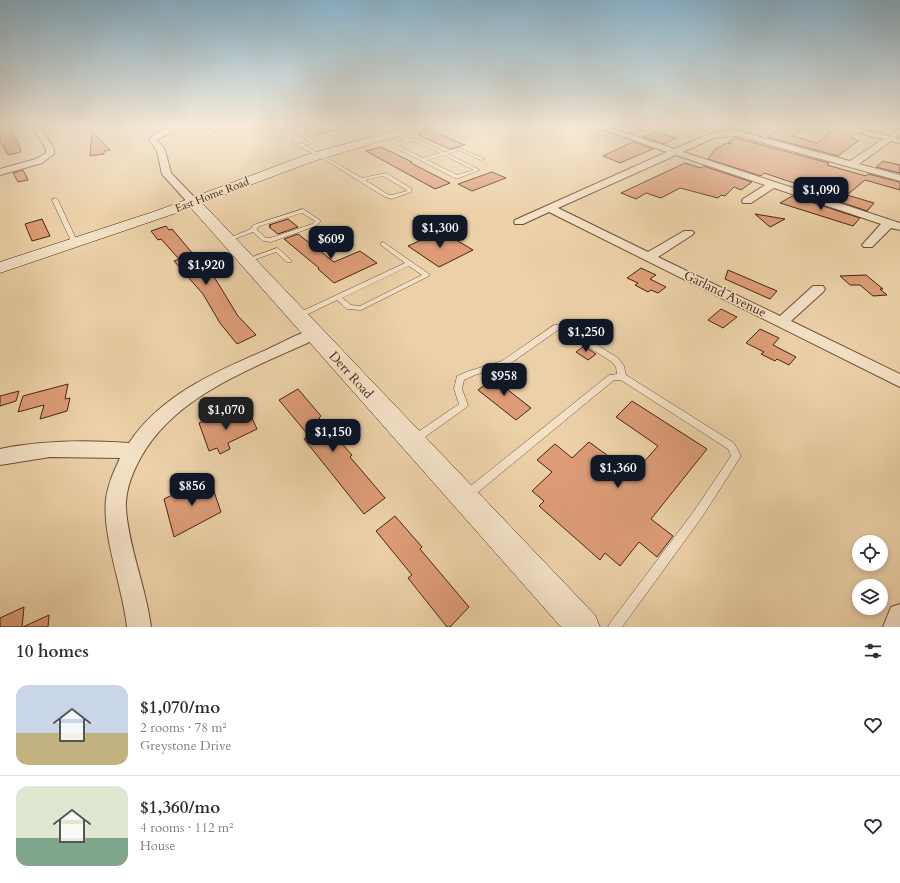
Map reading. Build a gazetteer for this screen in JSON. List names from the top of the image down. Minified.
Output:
{"streets":{"street":["East Home Road","Garland Avenue","Derr Road"]},"crossings":[["East Home Road","Derr Road"]],"page":{"price":["$1,090","$1,300","$609","$1,920","$1,250","$958","$1,070","$1,150","$1,360","$856"],"heading":"10 homes","list":[{"name":"$1,070/mo","note":"2 rooms · 78 m² · Greystone Drive"},{"name":"$1,360/mo","note":"4 rooms · 112 m² · House"}]}}
